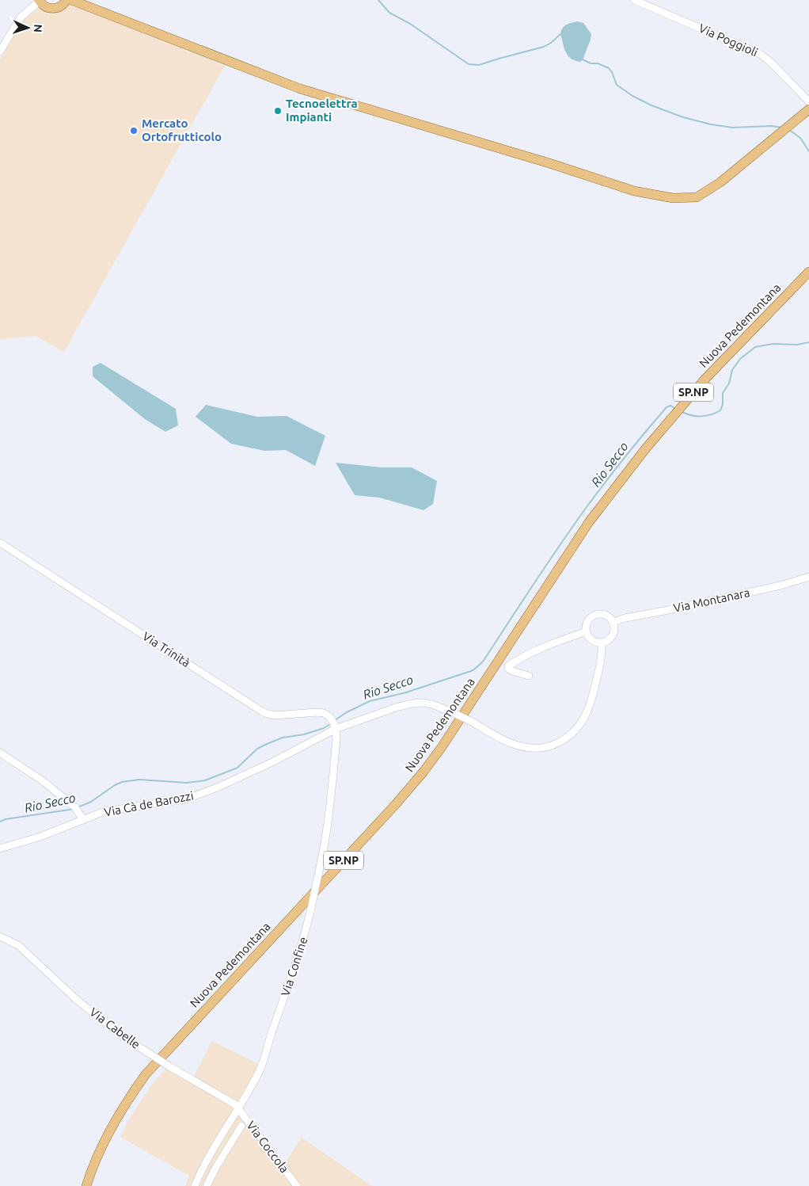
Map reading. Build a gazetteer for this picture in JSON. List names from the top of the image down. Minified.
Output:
{"streets":{"main road":["Nuova Pedemontana","SP.NP"],"street":["Via Poggioli","Via Montanara","Via Trinità","Via Cà de Barozzi","Via Confine","Via Cabelle","Via Coccola"]},"crossings":[["Via Trinità","Via Cà de Barozzi"],["Via Trinità","Via Confine"],["Via Cà de Barozzi","Via Confine"],["Via Confine","Via Cabelle"],["Via Confine","Via Coccola"],["Via Cabelle","Via Coccola"]],"water":["Rio Secco"],"places":["Tecnoelettra Impianti","Mercato Ortofrutticolo"],"north":"right"}
